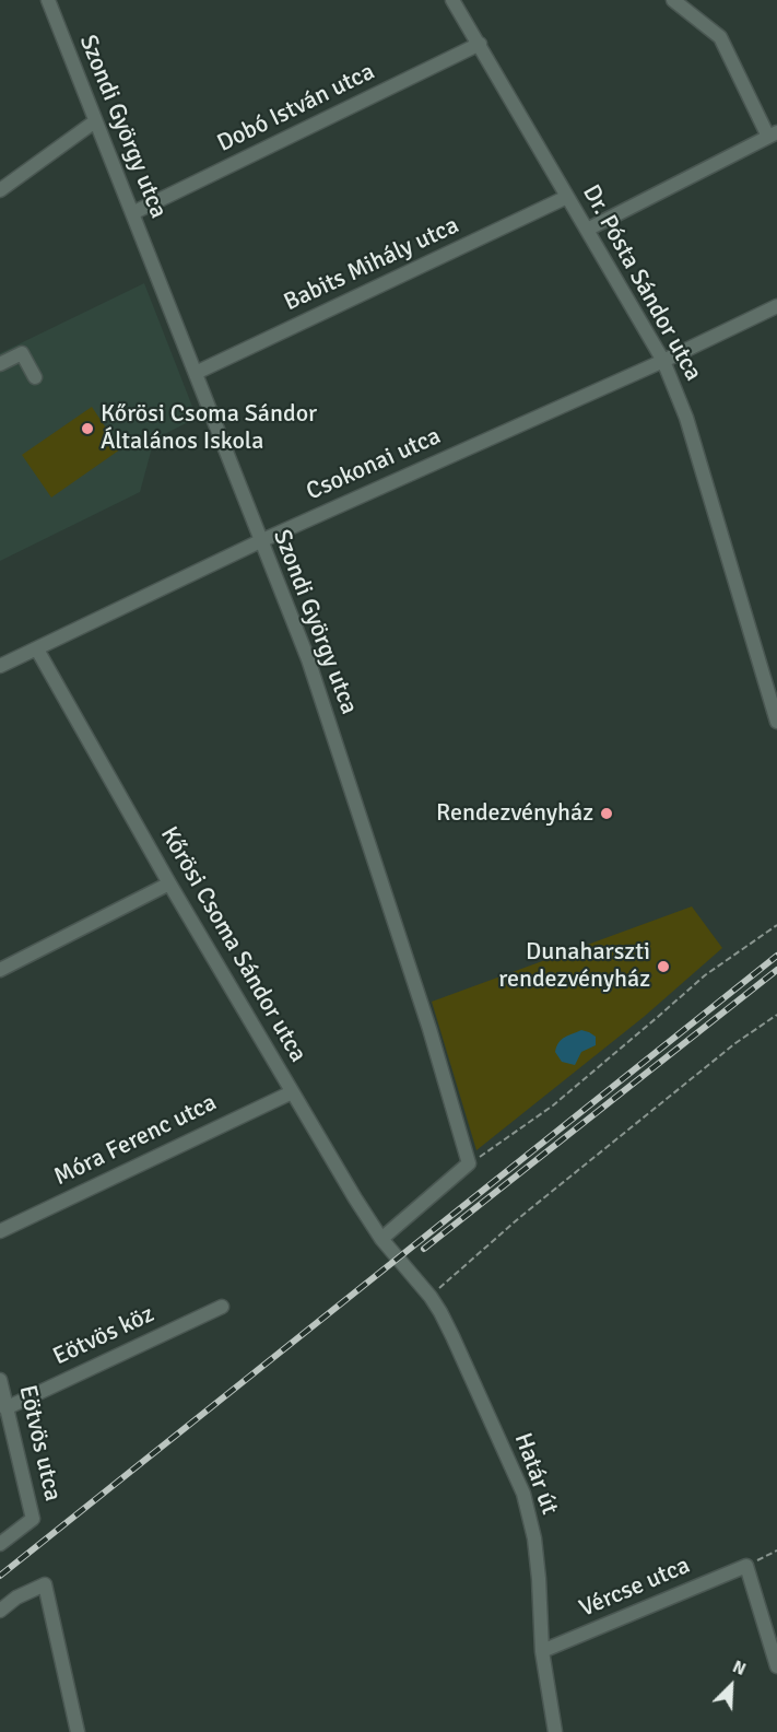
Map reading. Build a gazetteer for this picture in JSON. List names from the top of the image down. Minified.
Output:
{"streets":{"street":["Dobó István utca","Szondi György utca","Babits Mihály utca","Dr. Pósta Sándor utca","Csokonai utca","Kőrösi Csoma Sándor utca","Móra Ferenc utca","Eötvös köz","Eötvös utca","Határ út","Vércse utca"]},"crossings":[["Dobó István utca","Szondi György utca"],["Dobó István utca","Dr. Pósta Sándor utca"],["Szondi György utca","Babits Mihály utca"],["Szondi György utca","Csokonai utca"],["Babits Mihály utca","Dr. Pósta Sándor utca"],["Dr. Pósta Sándor utca","Csokonai utca"],["Csokonai utca","Kőrösi Csoma Sándor utca"],["Kőrösi Csoma Sándor utca","Móra Ferenc utca"],["Kőrösi Csoma Sándor utca","Határ út"],["Eötvös köz","Eötvös utca"],["Határ út","Vércse utca"]],"places":["Kőrösi Csoma Sándor Általános Iskola","Rendezvényház","Dunaharszti rendezvényház"],"north":"top right"}
